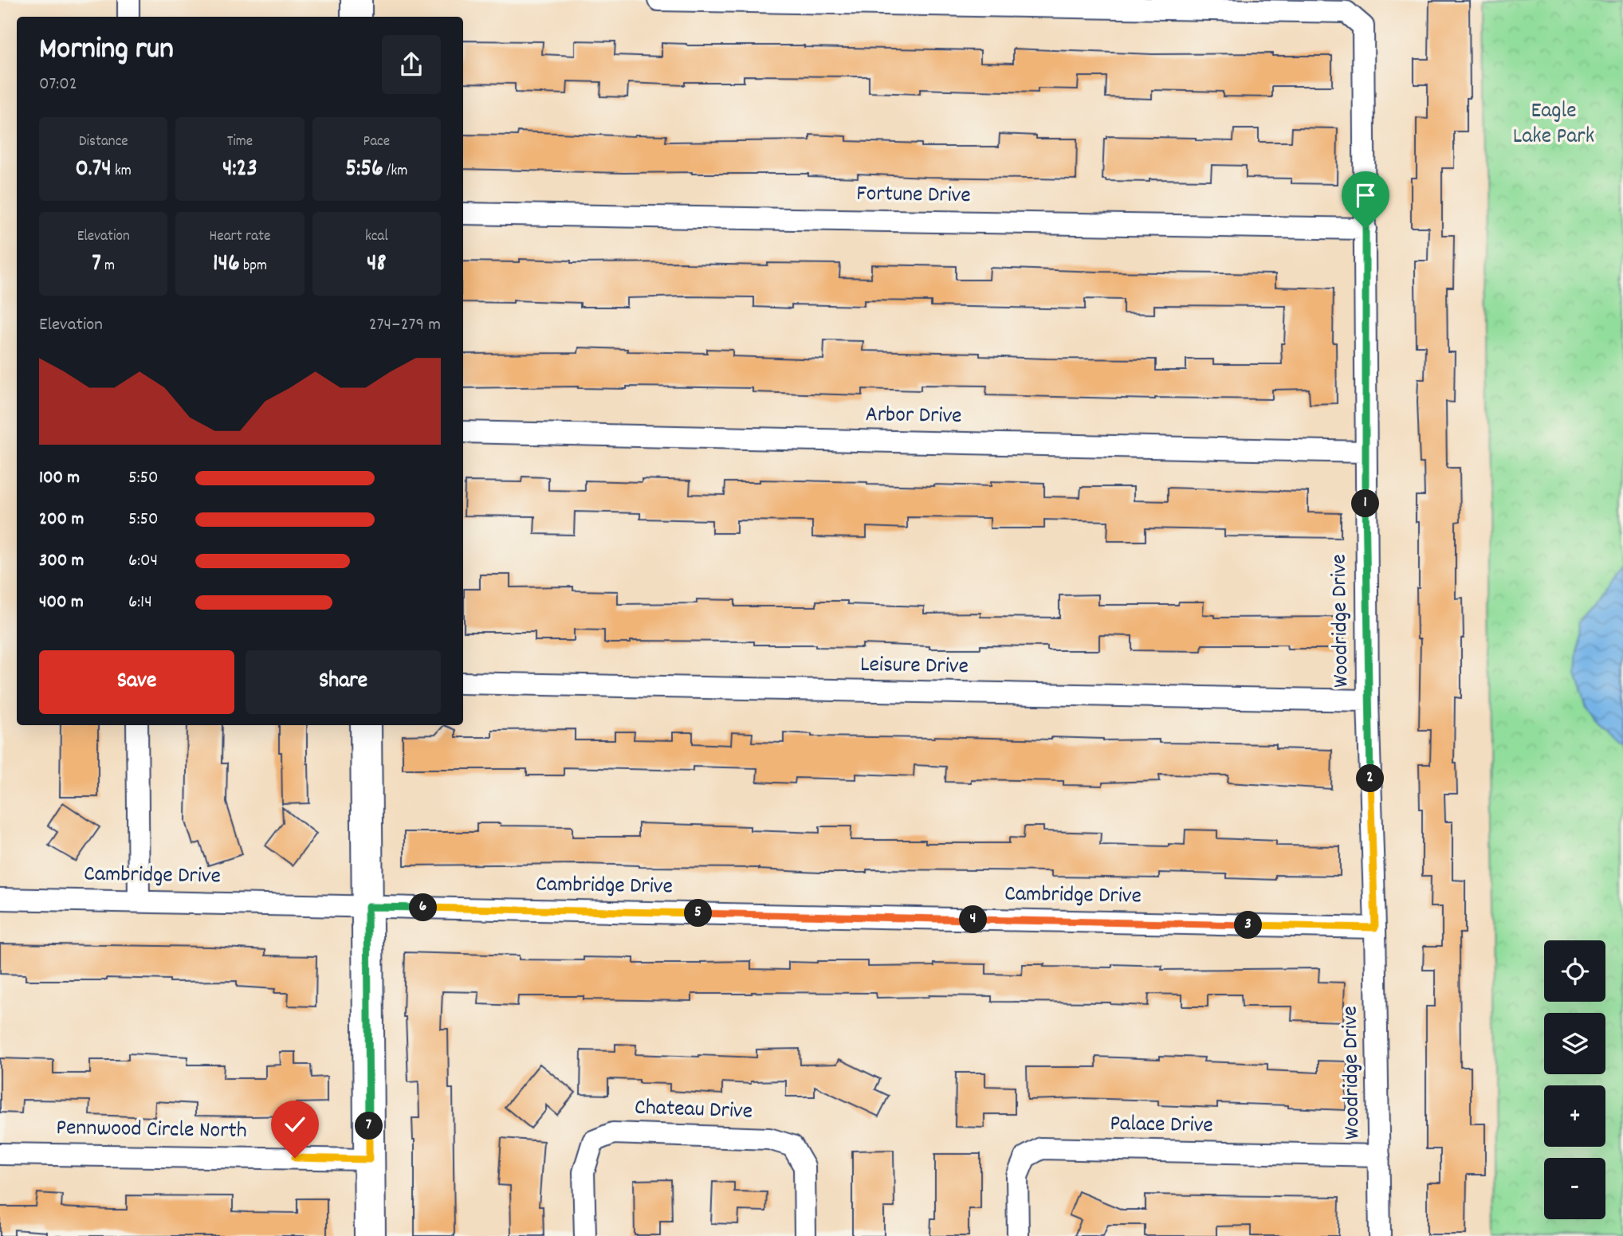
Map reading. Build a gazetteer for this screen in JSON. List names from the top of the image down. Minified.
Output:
{"streets":{"street":["Fortune Drive","Arbor Drive","Woodridge Drive","Leisure Drive","Cambridge Drive","Chateau Drive","Palace Drive","Pennwood Circle North"]},"crossings":[["Fortune Drive","Woodridge Drive"],["Arbor Drive","Woodridge Drive"],["Woodridge Drive","Leisure Drive"],["Woodridge Drive","Cambridge Drive"],["Woodridge Drive","Palace Drive"]],"parks":["Eagle Lake Park"],"page":{"heading":["Morning run","07:02"],"stats":[["Distance","0.74 km"],["Time","4:23"],["Pace","5:56 /km"],["Elevation","7 m"],["Heart rate","146 bpm"],["kcal","48"]],"chart":["Elevation","274–279 m"],"list":[{"name":"100 m","note":"5:50"},{"name":"200 m","note":"5:50"},{"name":"300 m","note":"6:04"},{"name":"400 m","note":"6:14"}],"pins":["1","2","6","5","4","3","7"],"buttons":["Save","Share"],"map_buttons":["+","−"]}}
